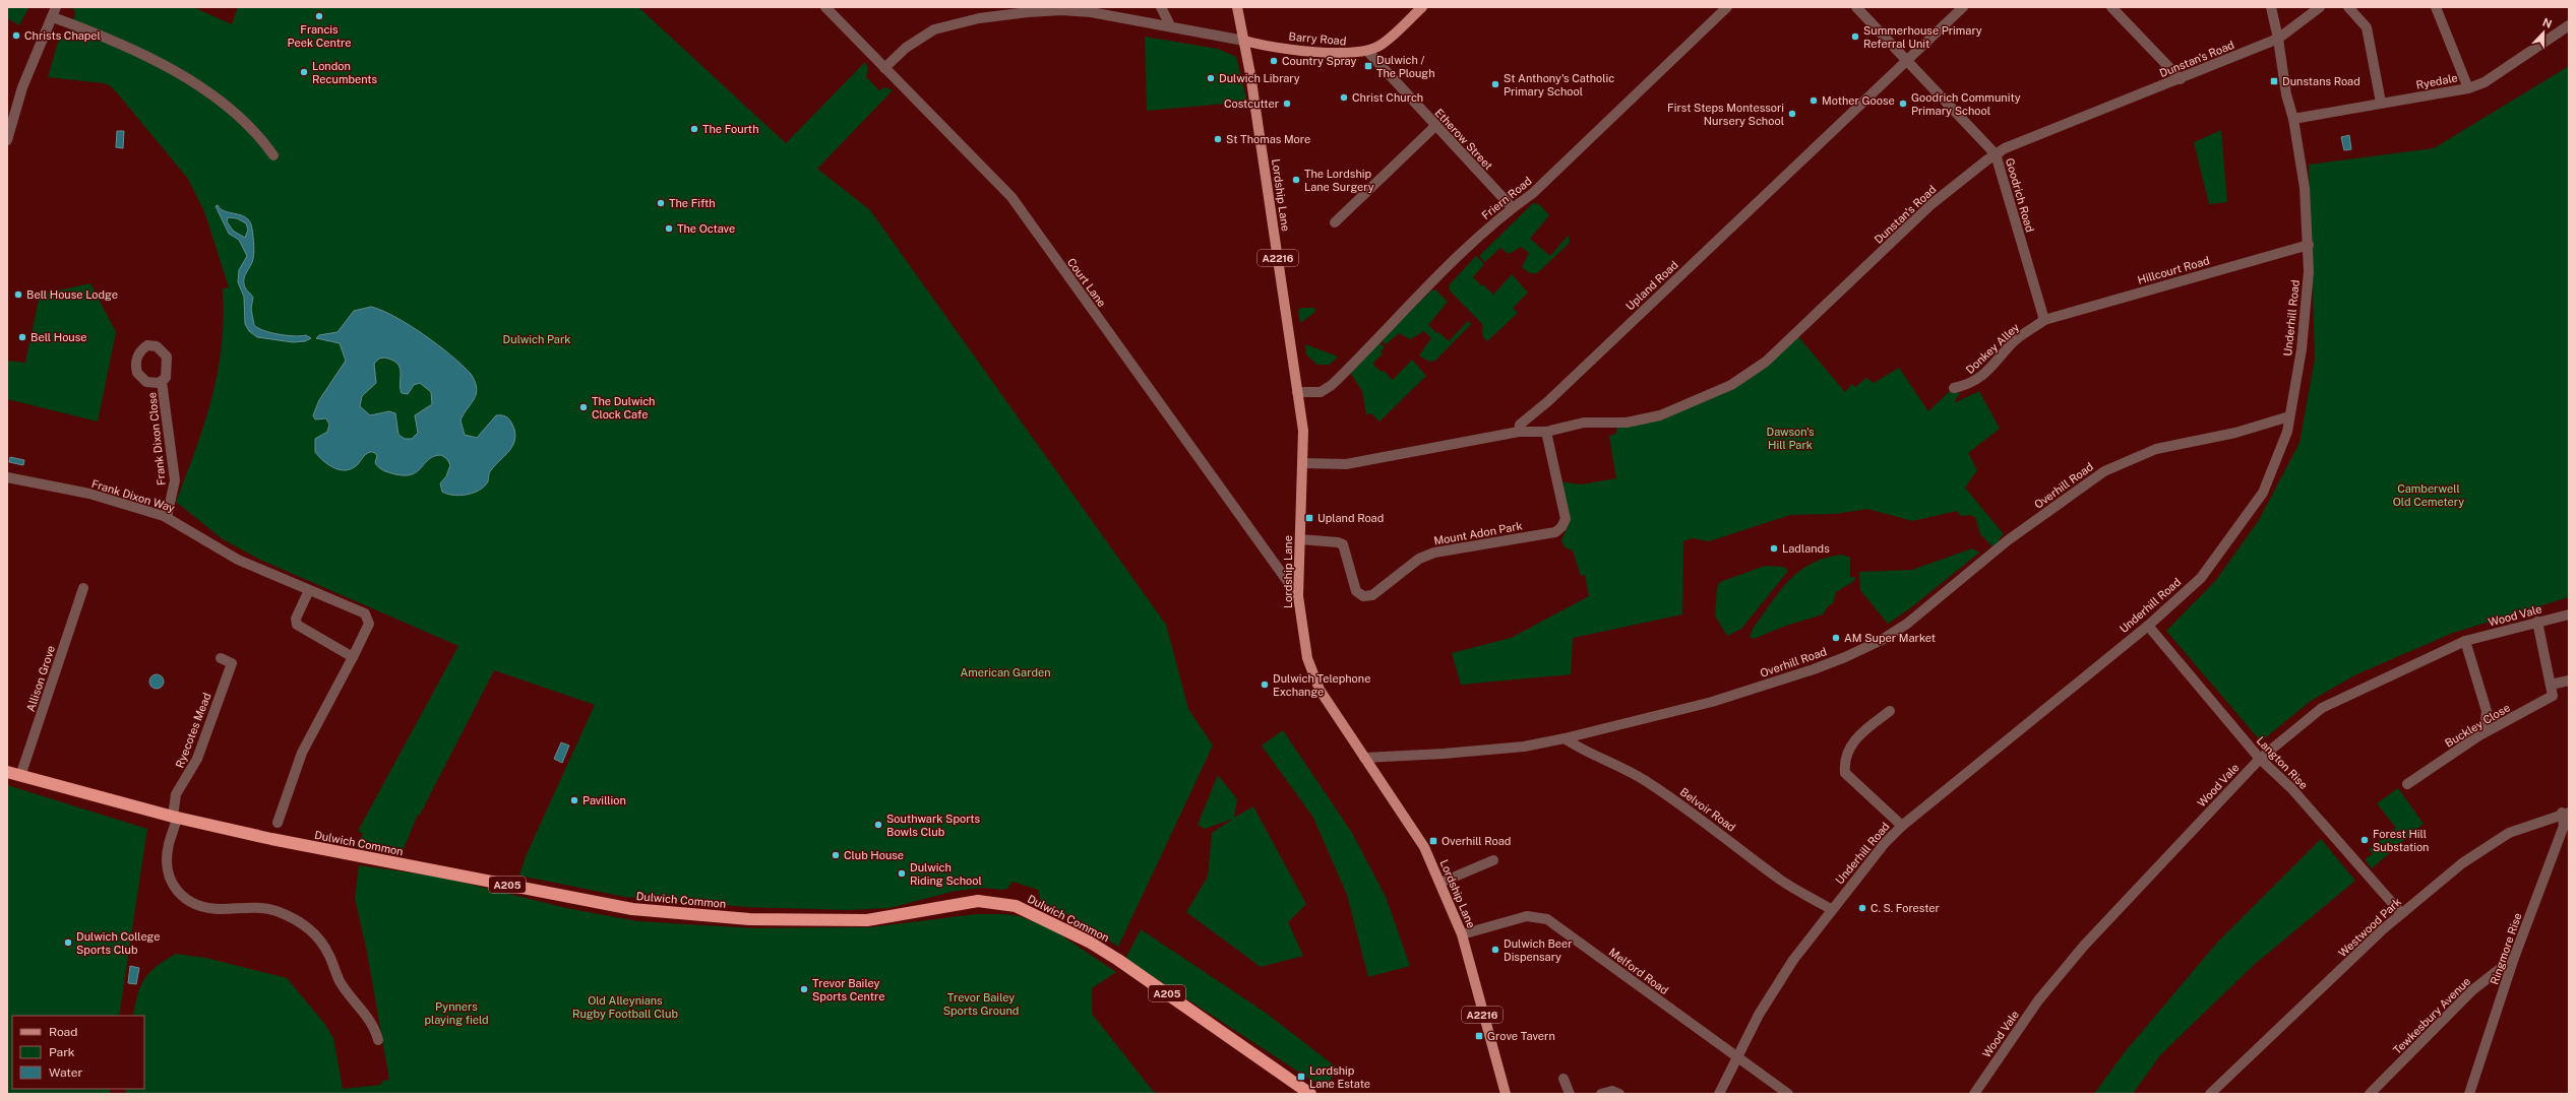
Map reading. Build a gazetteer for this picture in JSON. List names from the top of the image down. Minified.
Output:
{"streets":{"highway":["Dulwich Common","A205"],"main road":["Barry Road","Lordship Lane","A2216"],"street":["Dunstan's Road","Ryedale","Etherow Street","Goodrich Road","Friern Road","Hillcourt Road","Court Lane","Upland Road","Underhill Road","Donkey Alley","Frank Dixon Close","Overhill Road","Frank Dixon Way","Mount Adon Park","Wood Vale","Allison Grove","Buckley Close","Ryecotes Mead","Langton Rise","Belvoir Road","Westwood Park","Ringmore Rise","Melford Road","Tewkesbury Avenue"]},"crossings":[["Barry Road","Etherow Street"],["Barry Road","Lordship Lane"],["Dunstan's Road","Goodrich Road"],["Dunstan's Road","Upland Road"],["Dunstan's Road","Underhill Road"],["Dunstan's Road","Mount Adon Park"],["Ryedale","Underhill Road"],["Etherow Street","Friern Road"],["Lordship Lane","Friern Road"],["Lordship Lane","Court Lane"],["Lordship Lane","Overhill Road"],["Lordship Lane","Mount Adon Park"],["Lordship Lane","Melford Road"],["Goodrich Road","Hillcourt Road"],["Goodrich Road","Upland Road"],["Goodrich Road","Donkey Alley"],["Hillcourt Road","Underhill Road"],["Hillcourt Road","Donkey Alley"],["Underhill Road","Overhill Road"],["Underhill Road","Langton Rise"],["Underhill Road","Belvoir Road"],["Underhill Road","Melford Road"],["Frank Dixon Close","Frank Dixon Way"],["Overhill Road","Belvoir Road"],["Wood Vale","Langton Rise"],["Allison Grove","Dulwich Common"],["Ryecotes Mead","Dulwich Common"],["Langton Rise","Westwood Park"],["Westwood Park","Ringmore Rise"],["Ringmore Rise","Tewkesbury Avenue"]],"parks":["Dulwich Park","Dawson's Hill Park","Camberwell Old Cemetery","American Garden","Trevor Bailey Sports Ground","Old Alleynians Rugby Football Club","Pynners playing field"],"places":{"other":["Francis Peek Centre","Christs Chapel","Summerhouse Primary Referral Unit","Country Spray","London Recumbents","Dulwich Library","St Anthony's Catholic Primary School","Christ Church","Mother Goose","Costcutter","Goodrich Community Primary School","First Steps Montessori Nursery School","The Fourth","St Thomas More","The Lordship Lane Surgery","The Fifth","The Octave","Bell House Lodge","Bell House","The Dulwich Clock Cafe","Ladlands","AM Super Market","Dulwich Telephone Exchange","Pavillion","Southwark Sports Bowls Club","Forest Hill Substation","Club House","Dulwich Riding School","C. S. Forester","Dulwich College Sports Club","Dulwich Beer Dispensary","Trevor Bailey Sports Centre"],"transit":["Dulwich / The Plough","Dunstans Road","Upland Road","Overhill Road","Grove Tavern","Lordship Lane Estate"]},"legend":["Road","Park","Water"],"north":"top"}
